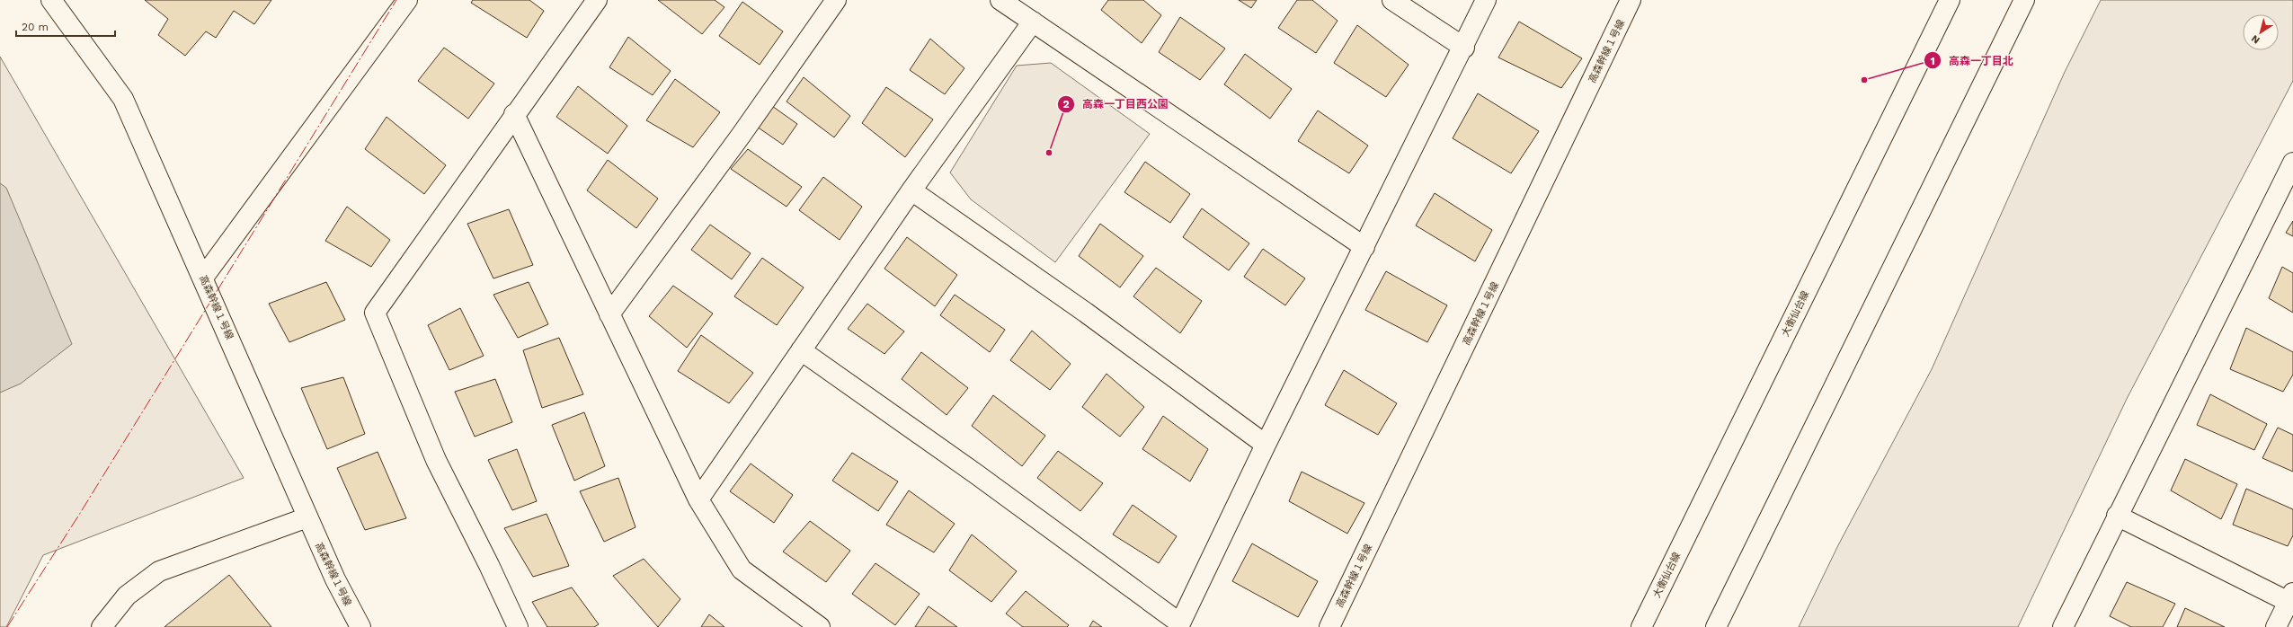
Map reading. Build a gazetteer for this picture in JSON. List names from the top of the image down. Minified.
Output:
{"streets":{"street":["高森幹線１号線","大衡仙台線"]},"places":["高森一丁目北","高森一丁目西公園"],"scale_bar":"20 m","north":"bottom left"}
